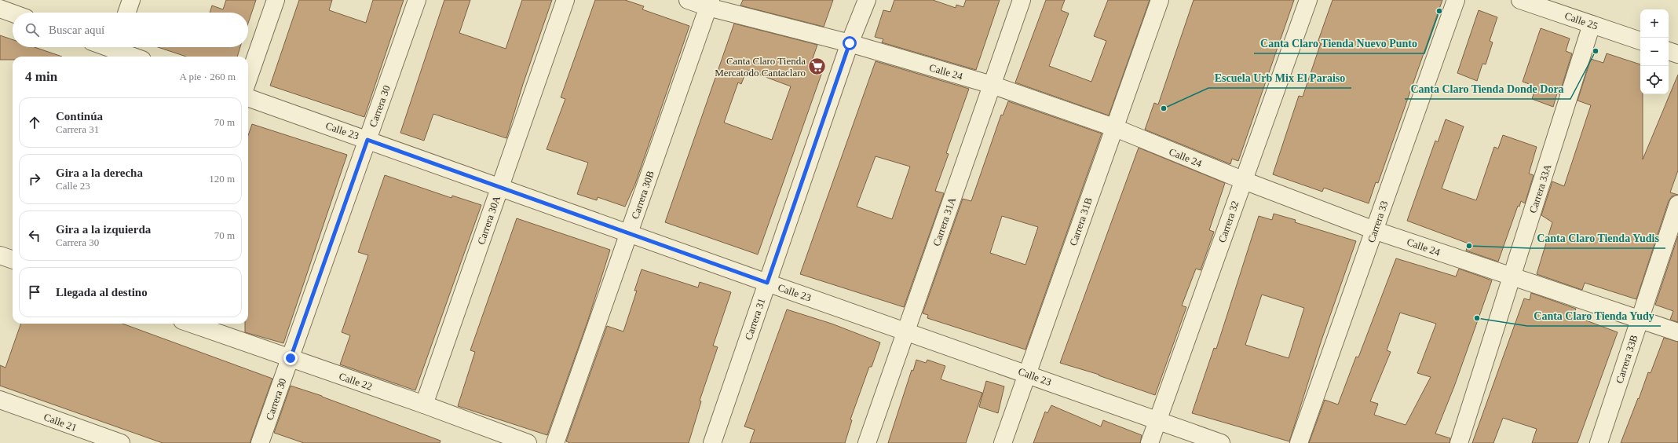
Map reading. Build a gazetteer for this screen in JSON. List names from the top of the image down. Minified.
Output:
{"streets":{"street":["Calle 25","Calle 24","Carrera 30","Calle 23","Carrera 33A","Carrera 30B","Carrera 30A","Carrera 31A","Carrera 31B","Carrera 32","Carrera 33","Carrera 31","Carrera 33B","Calle 22","Calle 21"]},"crossings":[["Calle 25","Carrera 33A"],["Calle 24","Carrera 33A"],["Calle 24","Carrera 30B"],["Calle 24","Carrera 31A"],["Calle 24","Carrera 31B"],["Calle 24","Carrera 32"],["Calle 24","Carrera 33"],["Calle 24","Carrera 31"],["Calle 24","Carrera 33B"],["Carrera 30","Calle 23"],["Carrera 30","Calle 22"],["Calle 23","Carrera 30B"],["Calle 23","Carrera 30A"],["Calle 23","Carrera 31A"],["Calle 23","Carrera 31B"],["Calle 23","Carrera 32"],["Calle 23","Carrera 31"],["Carrera 30A","Calle 22"]],"places":{"other":["Canta Claro Tienda Nuevo Punto","Canta Claro Tienda Donde Dora","Escuela Urb Mix El Paraiso","Canta Claro Tienda Yudis","Canta Claro Tienda Yudy"],"supermarket":["Canta Claro Tienda Mercatodo Cantaclaro"]},"page":{"map_buttons":["+","−"],"search":"Buscar aquí","heading":["4 min","A pie · 260 m"],"list":[["Continúa","Carrera 31","70 m"],["Gira a la derecha","Calle 23","120 m"],["Gira a la izquierda","Carrera 30","70 m"],"Llegada al destino"]}}
